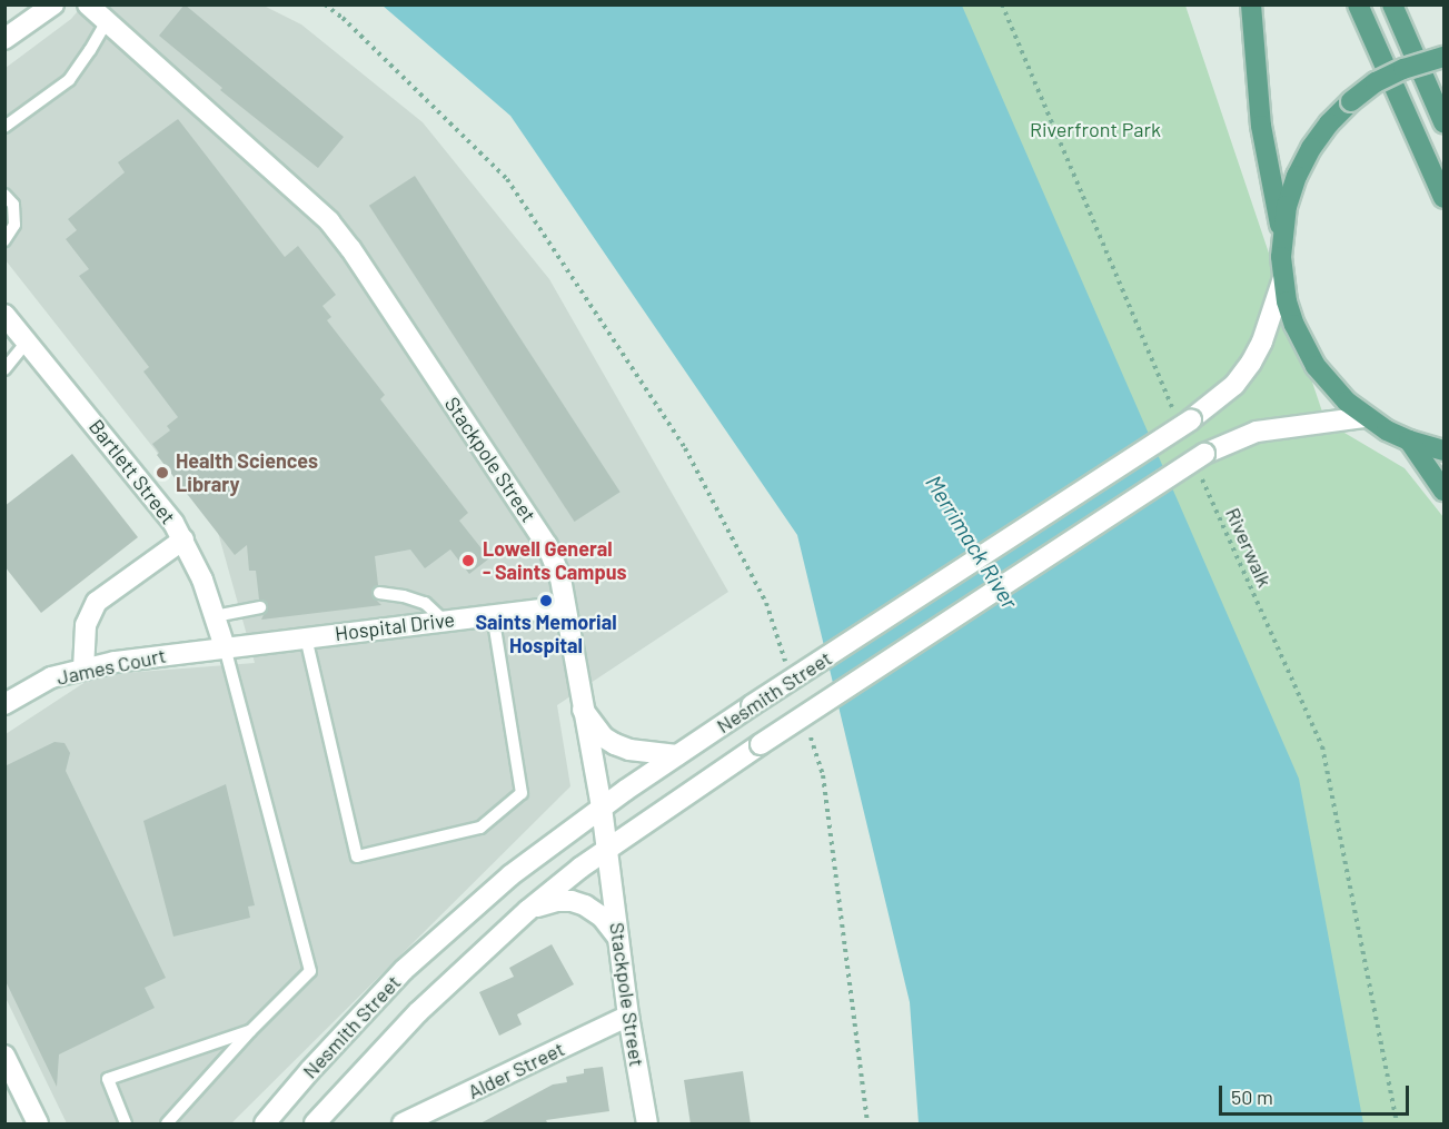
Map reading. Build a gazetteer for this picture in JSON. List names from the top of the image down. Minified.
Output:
{"streets":{"main road":["Stackpole Street","Bartlett Street","Hospital Drive","James Court","Nesmith Street","Alder Street"],"path":["Riverwalk"]},"crossings":[["Stackpole Street","Hospital Drive"],["Stackpole Street","Nesmith Street"],["Stackpole Street","Alder Street"],["Bartlett Street","Hospital Drive"],["Bartlett Street","James Court"],["Riverwalk","Nesmith Street"],["Hospital Drive","James Court"]],"water":["Merrimack River"],"parks":["Riverfront Park"],"places":["Health Sciences Library","Lowell General - Saints Campus","Saints Memorial Hospital"],"scale_bar":"50 m"}
